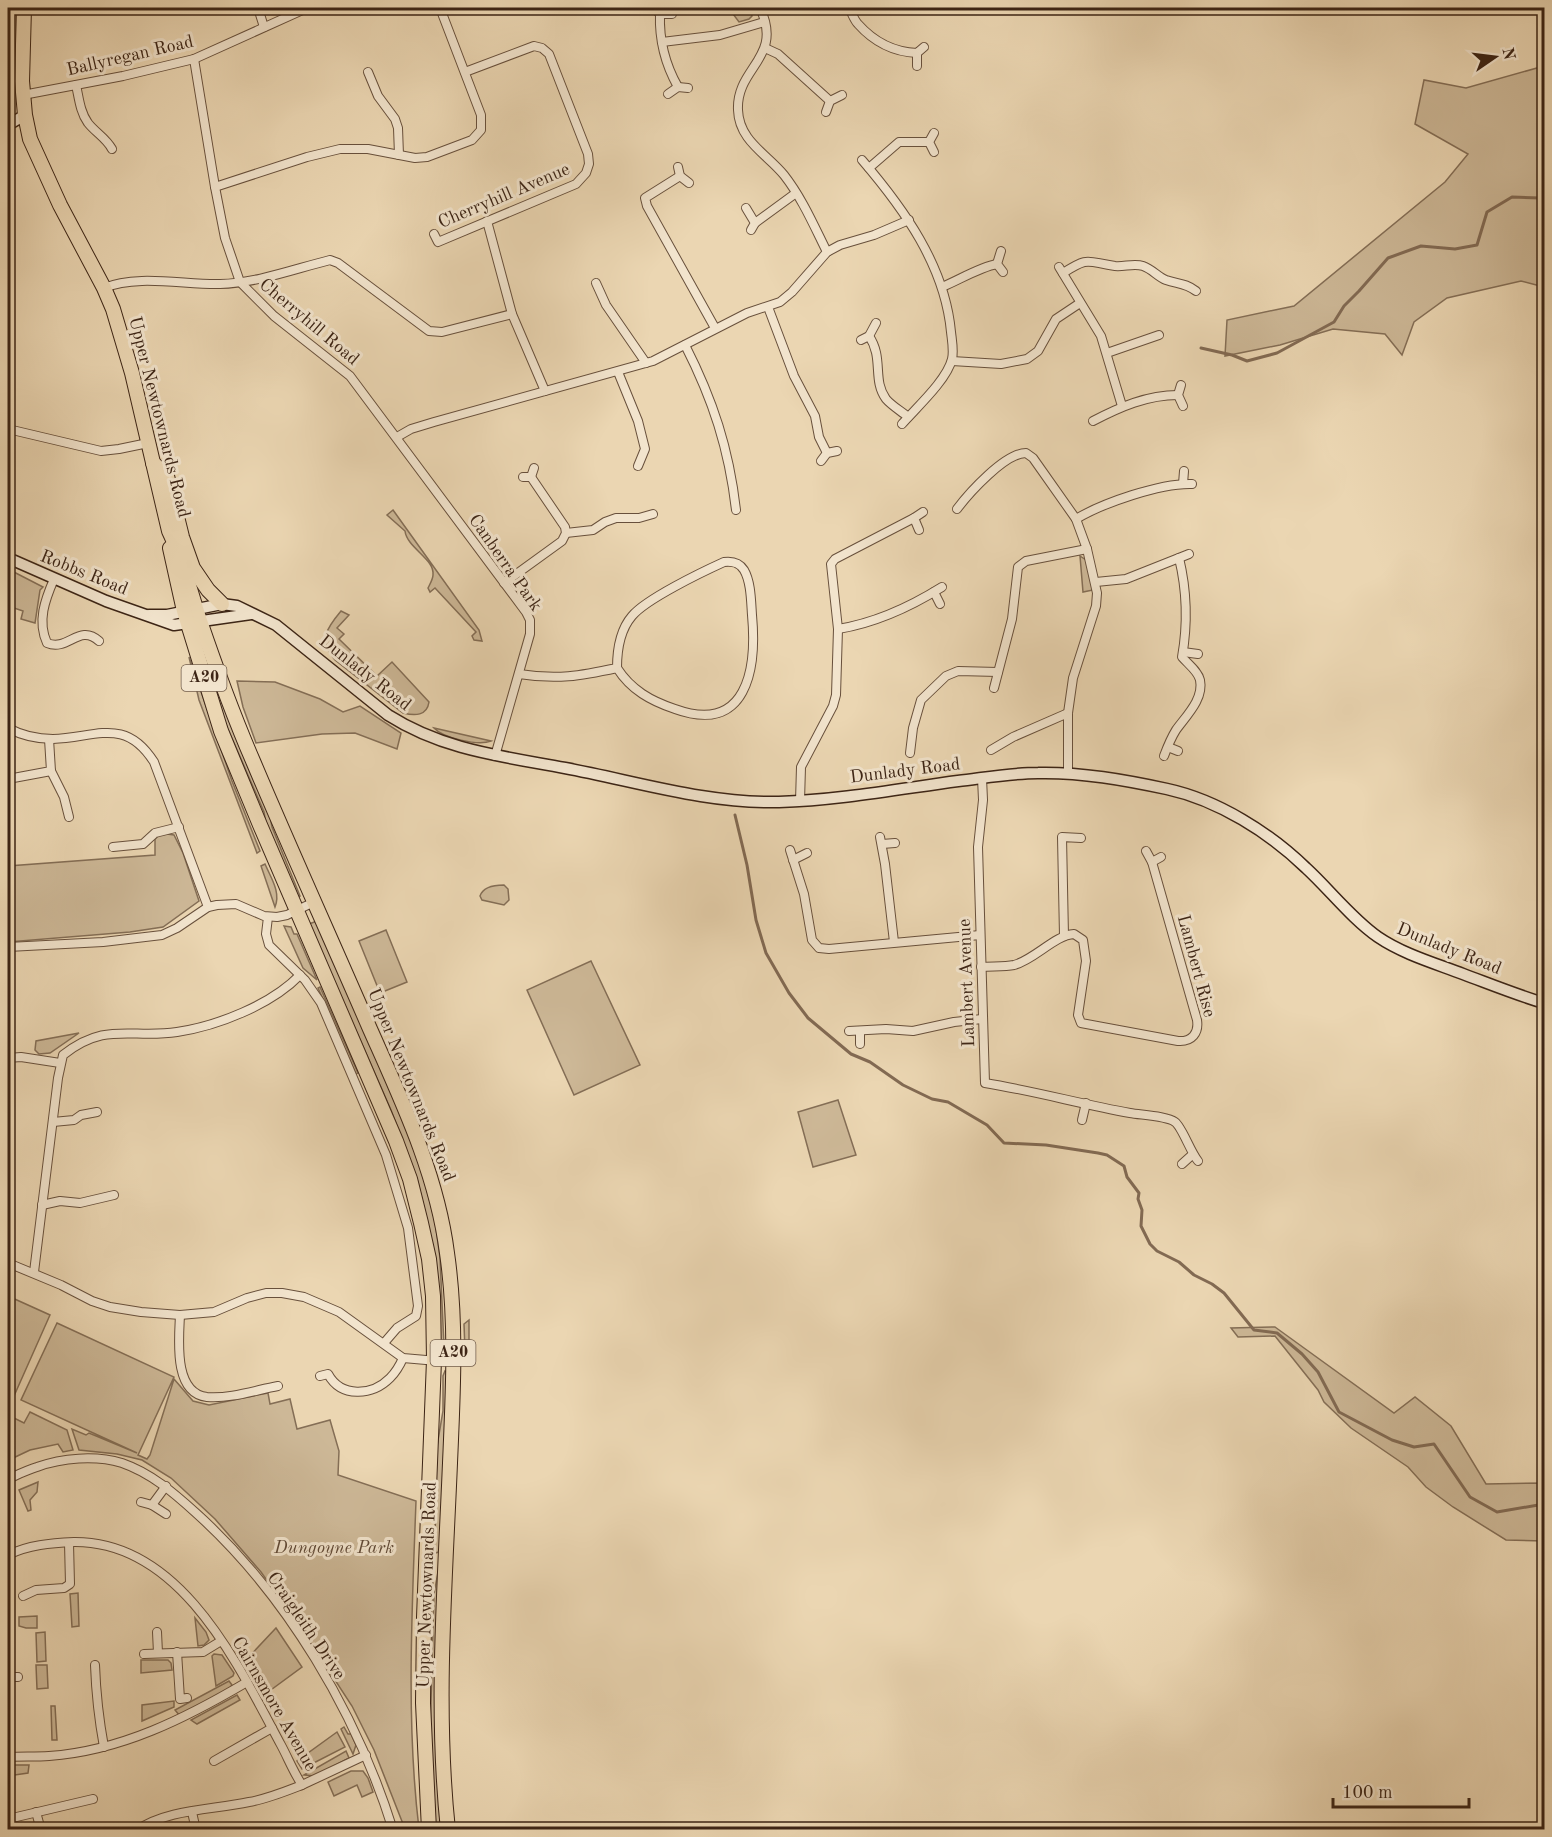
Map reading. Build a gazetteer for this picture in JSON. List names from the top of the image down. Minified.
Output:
{"streets":{"highway":["Upper Newtownards Road","A20"],"street":["Ballyregan Road","Cherryhill Avenue","Cherryhill Road","Canberra Park","Robbs Road","Dunlady Road","Lambert Rise","Lambert Avenue","Craigleith Drive","Cairnsmore Avenue"]},"crossings":[["Ballyregan Road","Upper Newtownards Road"],["Cherryhill Road","Upper Newtownards Road"],["Cherryhill Road","Canberra Park"],["Upper Newtownards Road","Robbs Road"],["Upper Newtownards Road","Dunlady Road"],["Canberra Park","Dunlady Road"],["Robbs Road","Dunlady Road"],["Dunlady Road","Lambert Avenue"],["Craigleith Drive","Cairnsmore Avenue"]],"parks":["Dungoyne Park"],"scale_bar":"100 m","north":"right"}
